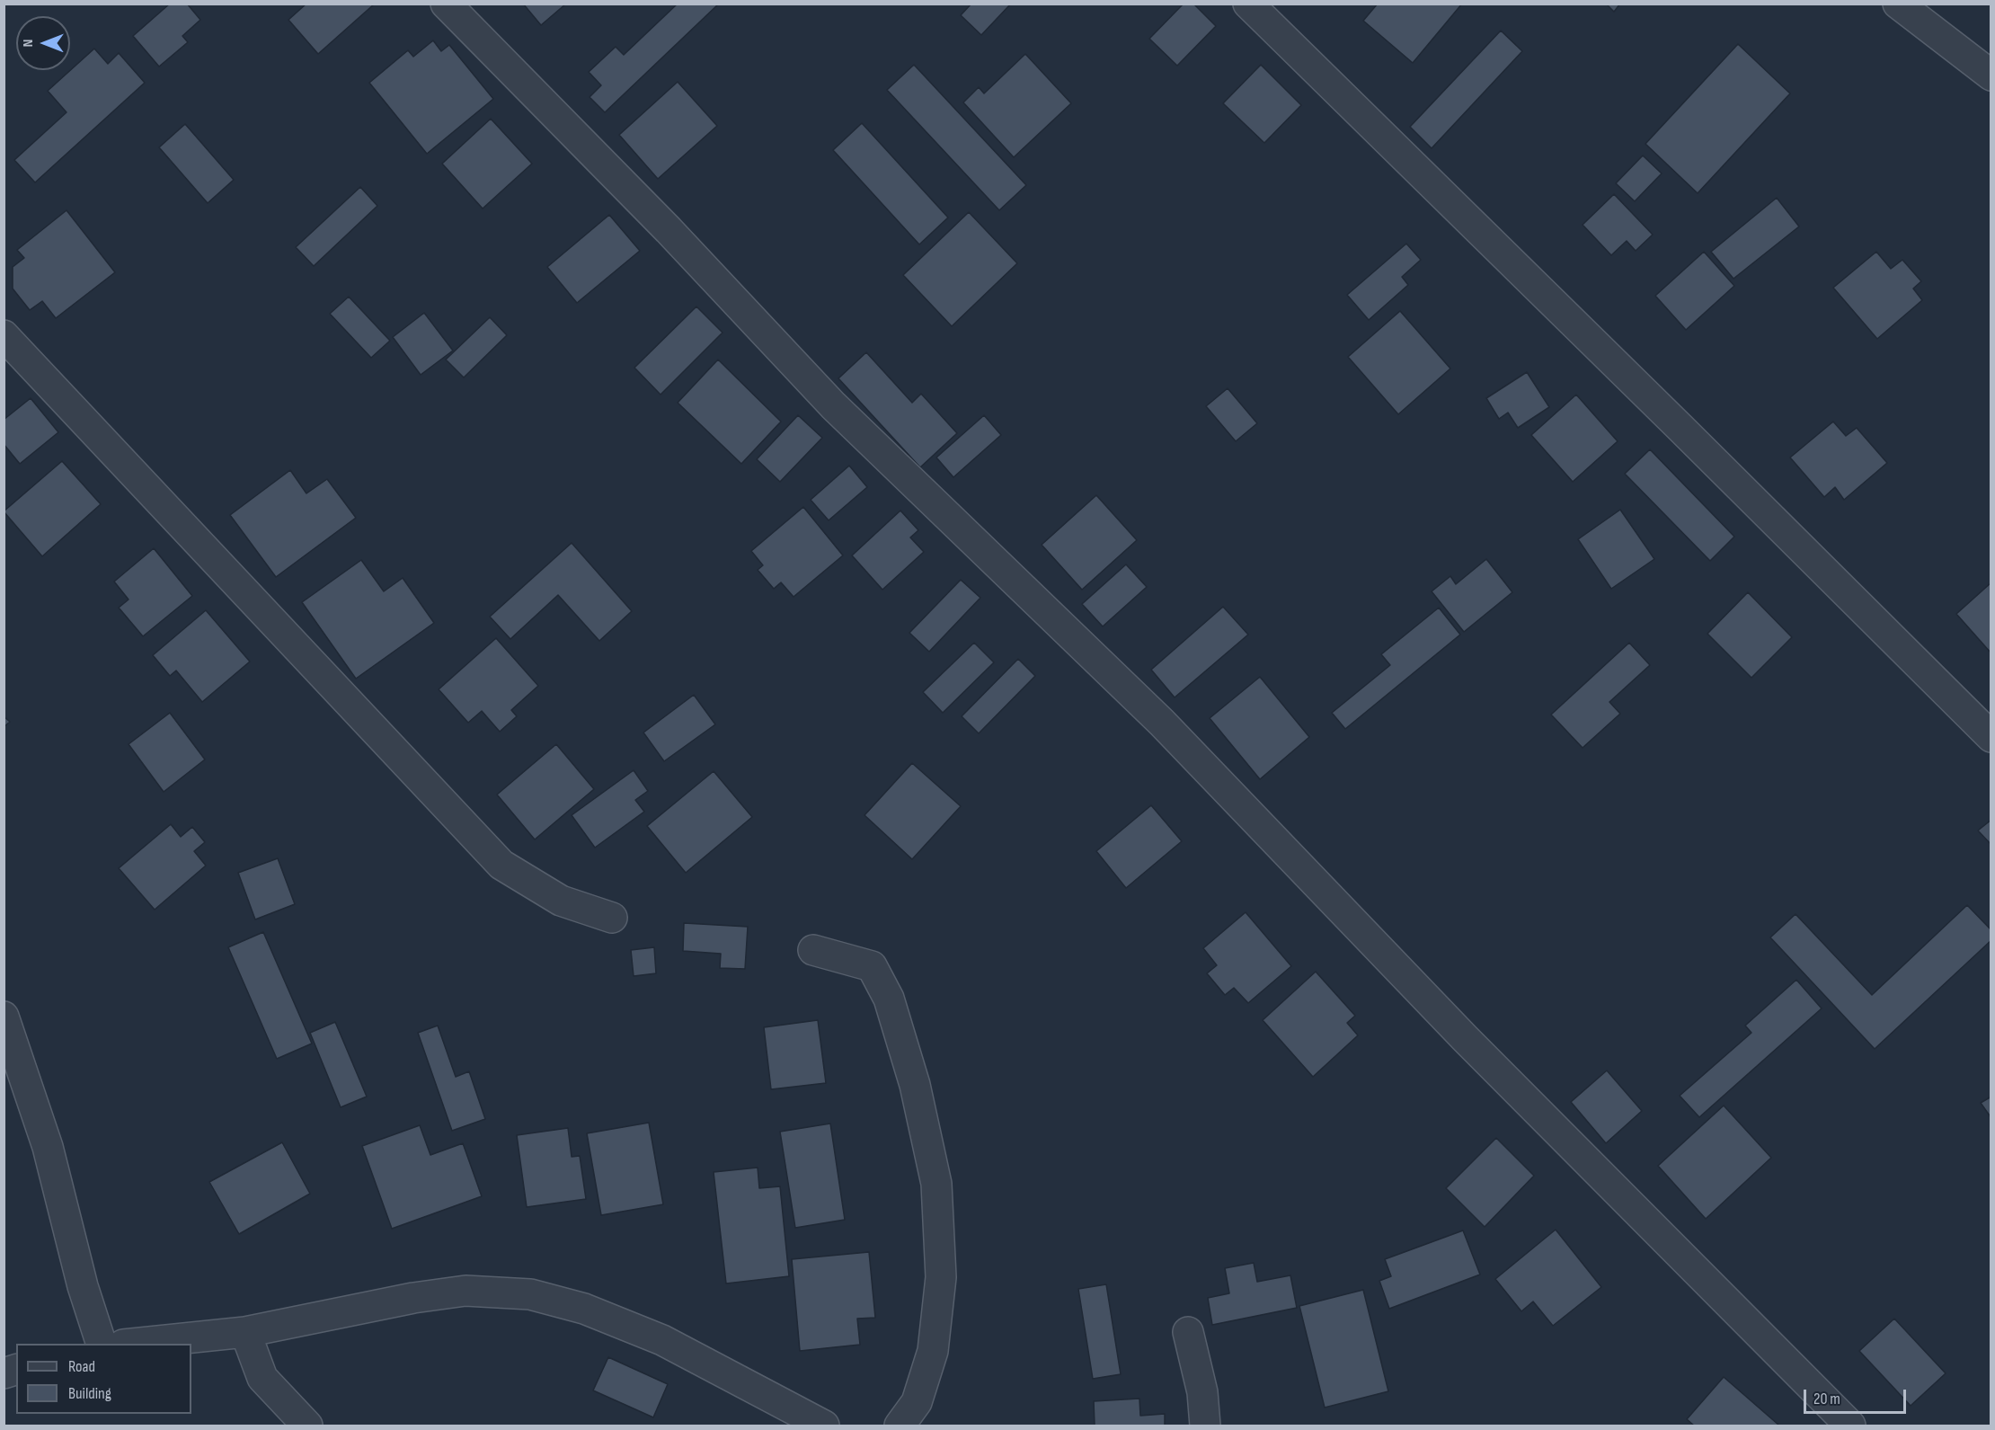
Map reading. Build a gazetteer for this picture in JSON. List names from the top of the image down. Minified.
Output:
{"legend":["Road","Building"],"scale_bar":"20 m","north":"left"}
